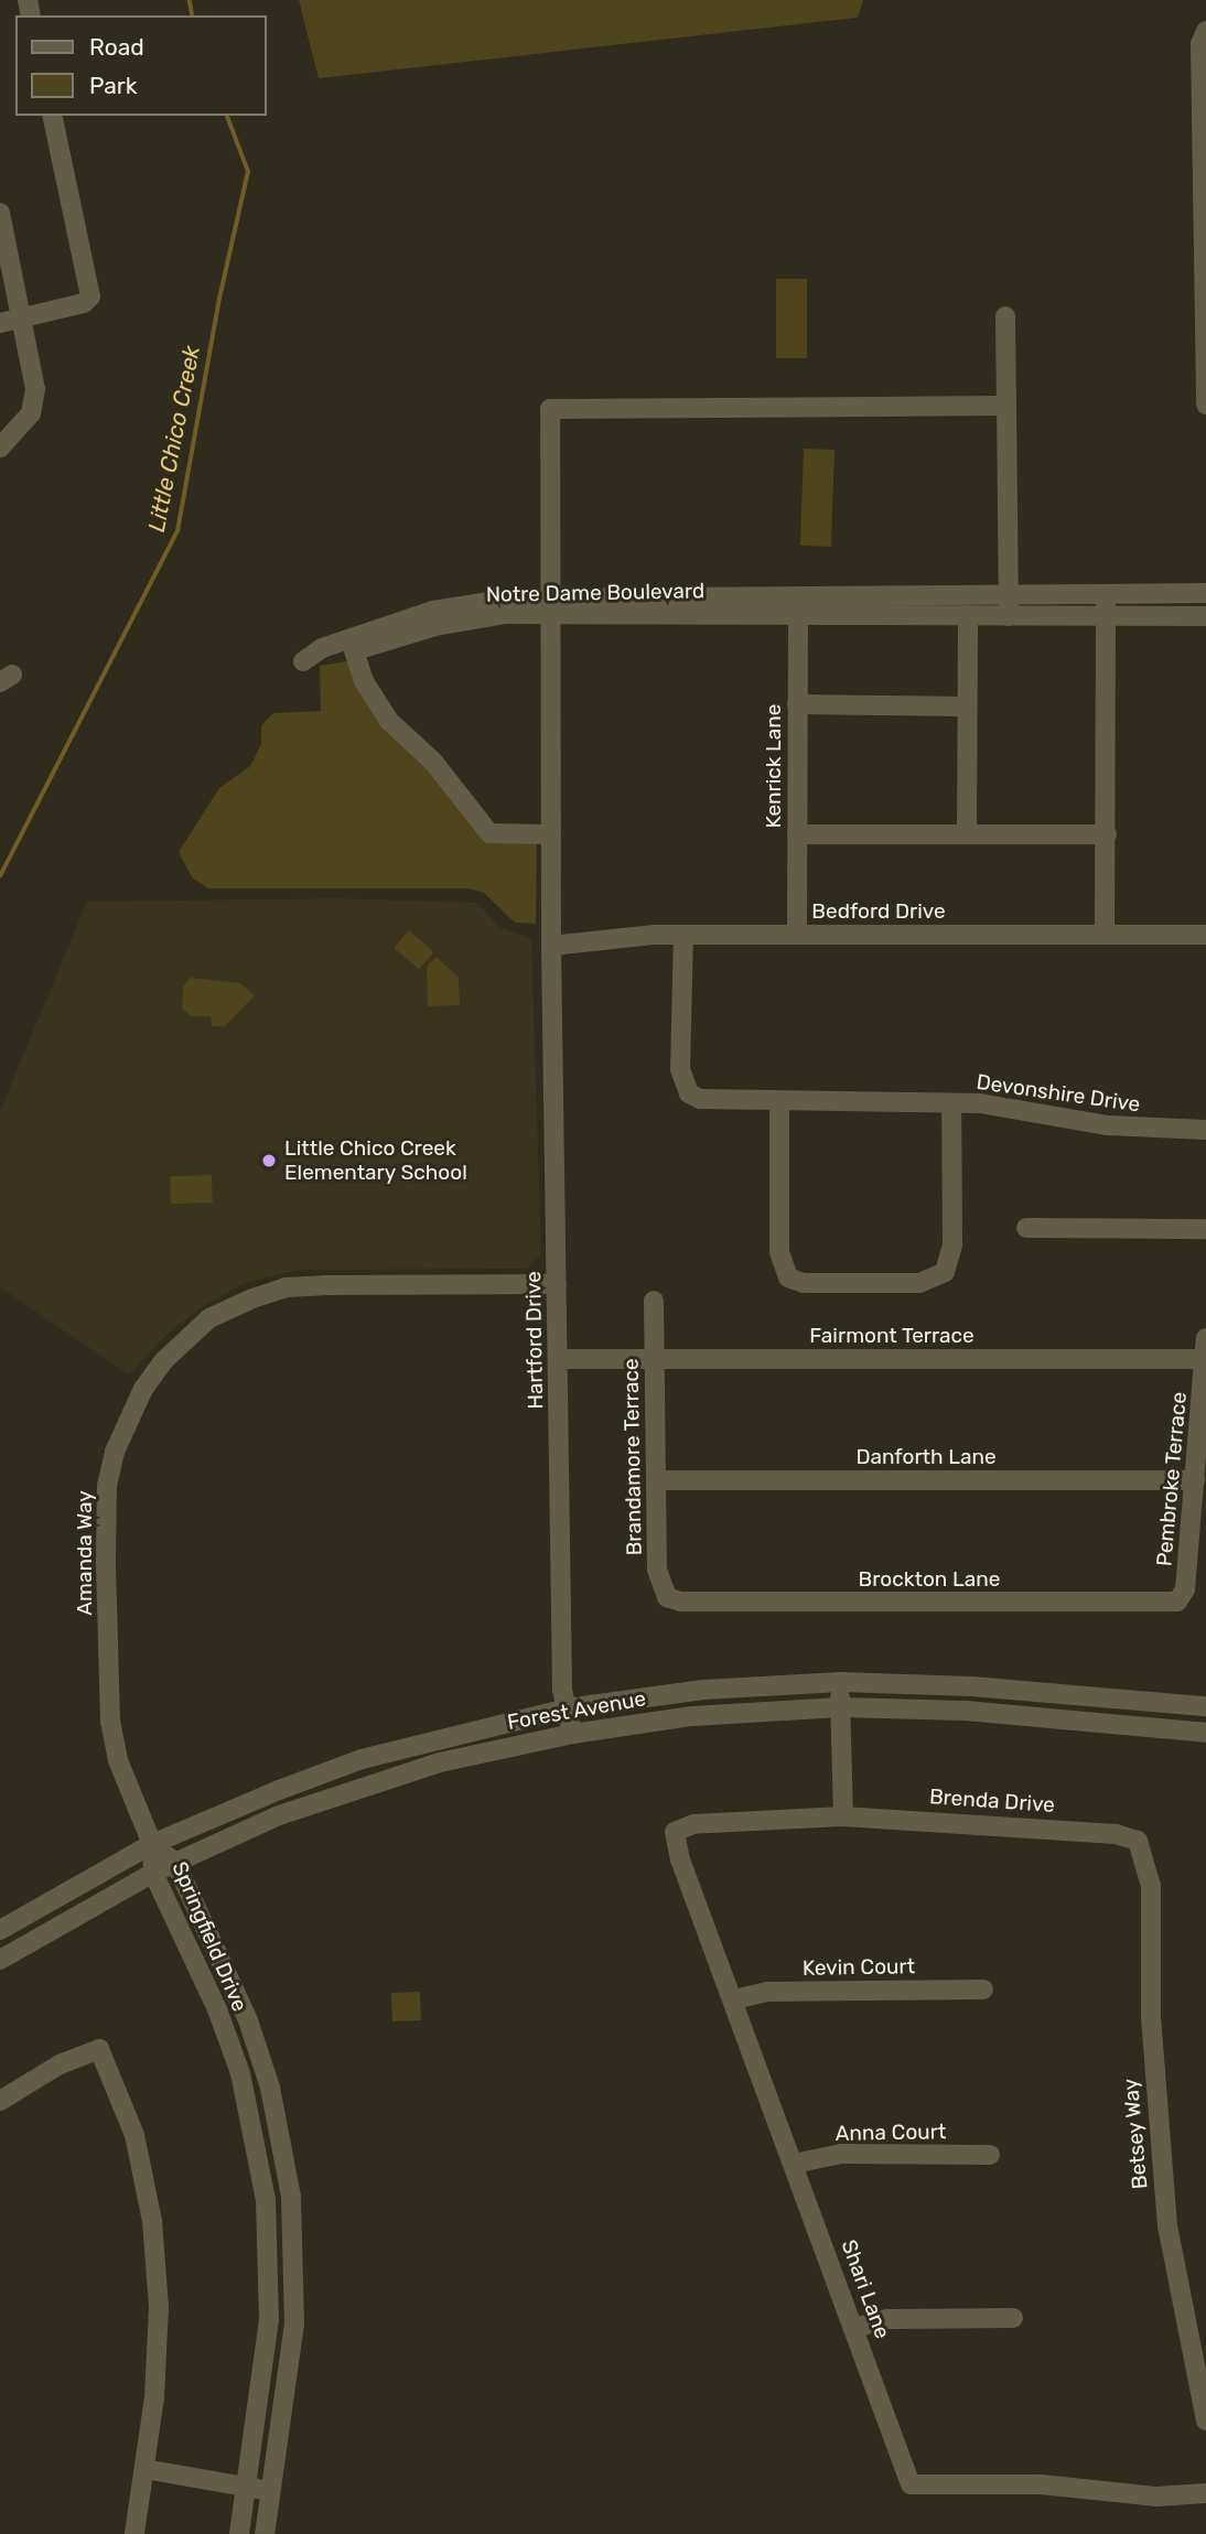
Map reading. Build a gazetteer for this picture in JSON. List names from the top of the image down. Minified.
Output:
{"streets":{"street":["Notre Dame Boulevard","Kenrick Lane","Bedford Drive","Devonshire Drive","Fairmont Terrace","Hartford Drive","Brandamore Terrace","Danforth Lane","Pembroke Terrace","Amanda Way","Brockton Lane","Forest Avenue","Brenda Drive","Springfield Drive","Kevin Court","Anna Court","Betsey Way","Shari Lane"]},"crossings":[["Notre Dame Boulevard","Kenrick Lane"],["Notre Dame Boulevard","Hartford Drive"],["Kenrick Lane","Bedford Drive"],["Bedford Drive","Hartford Drive"],["Fairmont Terrace","Hartford Drive"],["Fairmont Terrace","Brandamore Terrace"],["Fairmont Terrace","Pembroke Terrace"],["Hartford Drive","Amanda Way"],["Hartford Drive","Forest Avenue"],["Brandamore Terrace","Danforth Lane"],["Brandamore Terrace","Brockton Lane"],["Danforth Lane","Pembroke Terrace"],["Pembroke Terrace","Brockton Lane"],["Amanda Way","Forest Avenue"],["Amanda Way","Springfield Drive"],["Forest Avenue","Springfield Drive"],["Brenda Drive","Betsey Way"],["Brenda Drive","Shari Lane"],["Kevin Court","Shari Lane"],["Anna Court","Shari Lane"]],"water":["Little Chico Creek"],"places":["Little Chico Creek Elementary School"],"legend":["Road","Park"]}
